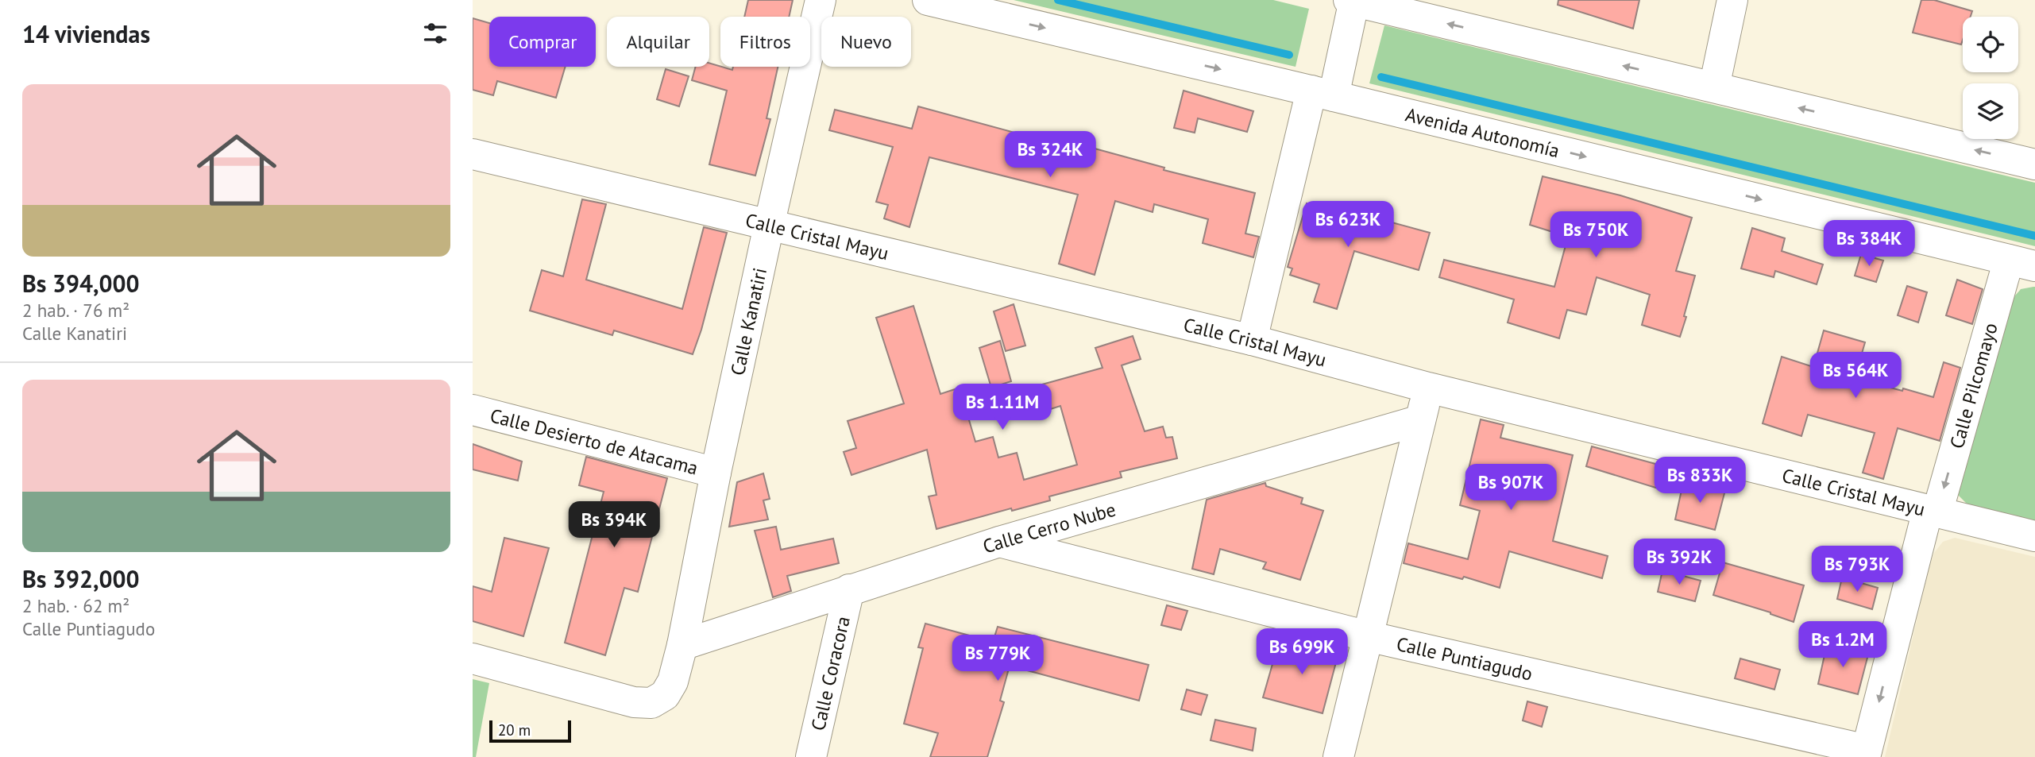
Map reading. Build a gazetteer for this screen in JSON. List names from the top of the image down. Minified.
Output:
{"streets":{"street":["Avenida Autonomía","Calle Cristal Mayu","Calle Kanatiri","Calle Pilcomayo","Calle Desierto de Atacama","Calle Cerro Nube","Calle Puntiagudo","Calle Coracora"]},"crossings":[["Avenida Autonomía","Calle Pilcomayo"],["Calle Cristal Mayu","Calle Kanatiri"],["Calle Cristal Mayu","Calle Pilcomayo"],["Calle Kanatiri","Calle Desierto de Atacama"],["Calle Kanatiri","Calle Cerro Nube"],["Calle Pilcomayo","Calle Puntiagudo"],["Calle Cerro Nube","Calle Puntiagudo"],["Calle Cerro Nube","Calle Coracora"]],"one_way":["Calle Pilcomayo"],"scale_bar":"20 m","page":{"heading":"14 viviendas","chip":["Comprar","Alquilar","Filtros","Nuevo"],"list":[{"name":"Bs 394,000","note":"2 hab. · 76 m² · Calle Kanatiri"},{"name":"Bs 392,000","note":"2 hab. · 62 m² · Calle Puntiagudo"}],"price":["Bs 324K","Bs 623K","Bs 750K","Bs 384K","Bs 564K","Bs 1.11M","Bs 833K","Bs 907K","Bs 394K","Bs 392K","Bs 793K","Bs 1.2M","Bs 699K","Bs 779K"],"scale":"20 m"}}
